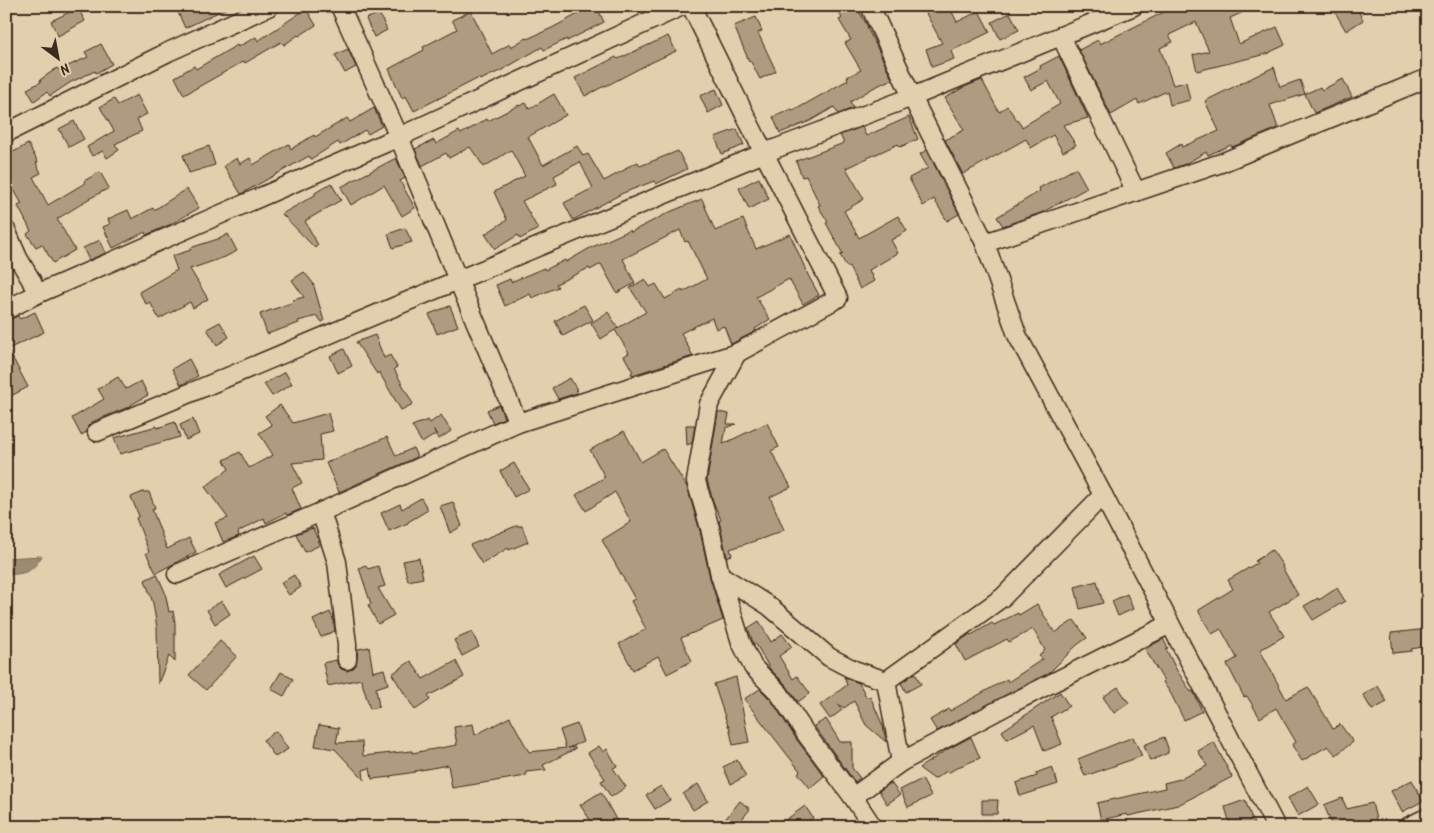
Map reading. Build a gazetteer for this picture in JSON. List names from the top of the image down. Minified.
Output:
{"north":"bottom right"}
